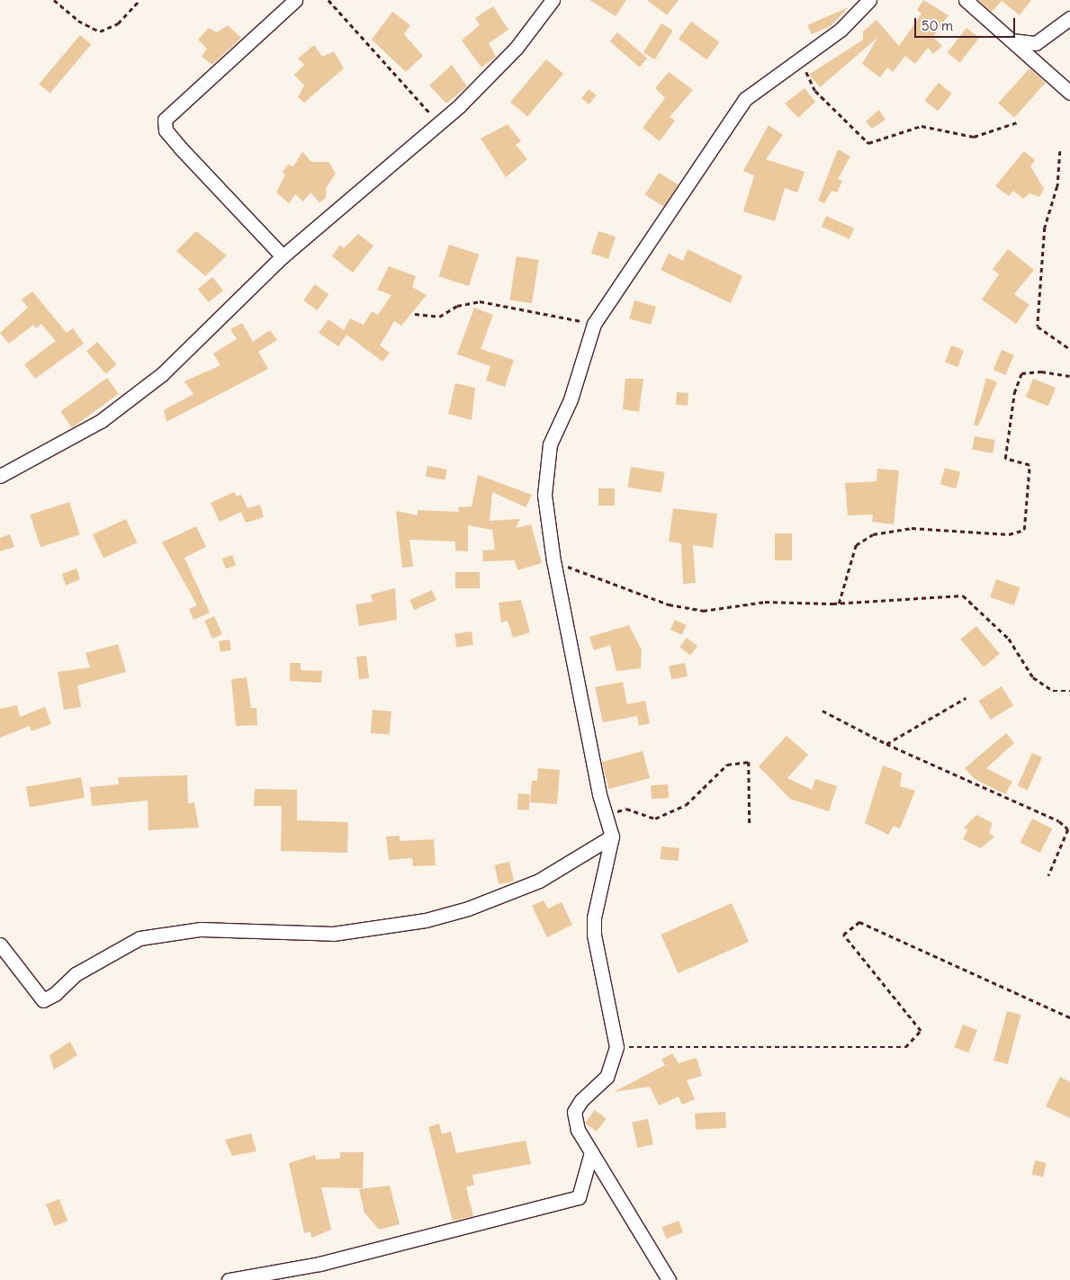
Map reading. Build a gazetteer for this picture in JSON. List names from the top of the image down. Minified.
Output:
{"scale_bar":"50 m"}
